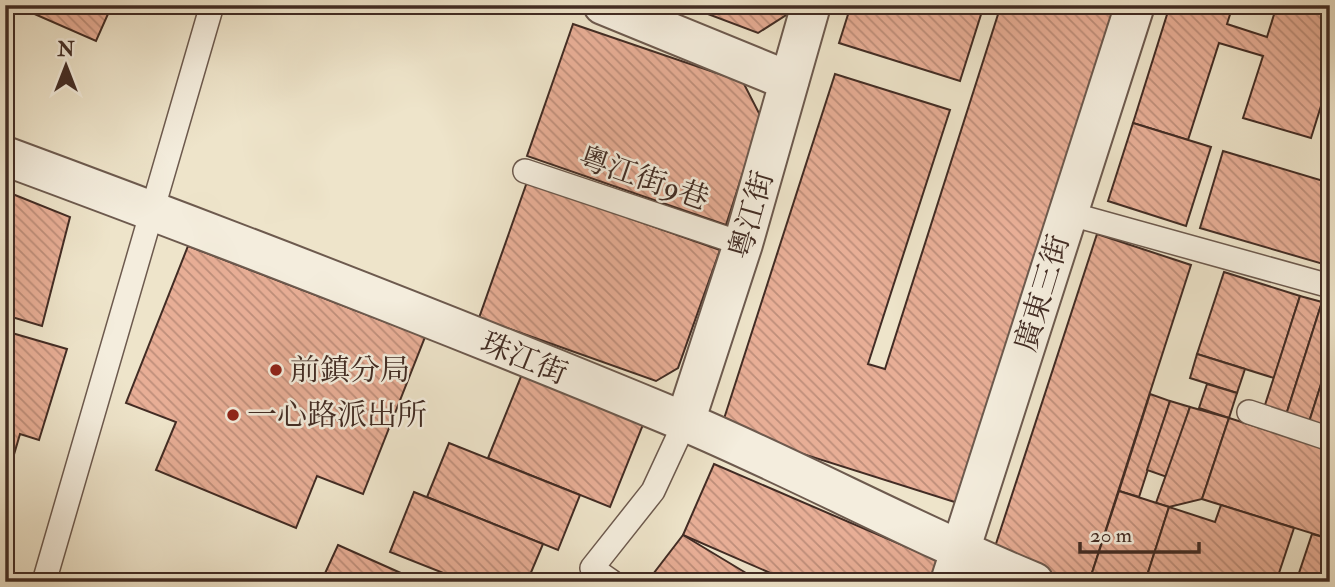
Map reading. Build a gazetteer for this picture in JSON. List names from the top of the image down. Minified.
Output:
{"streets":{"street":["粵江街","廣東三街","珠江街"],"lane":["粵江街9巷"]},"crossings":[["粵江街9巷","粵江街"],["粵江街","珠江街"],["廣東三街","珠江街"]],"places":["前鎮分局","一心路派出所"],"scale_bar":"20 m","north":"top"}
